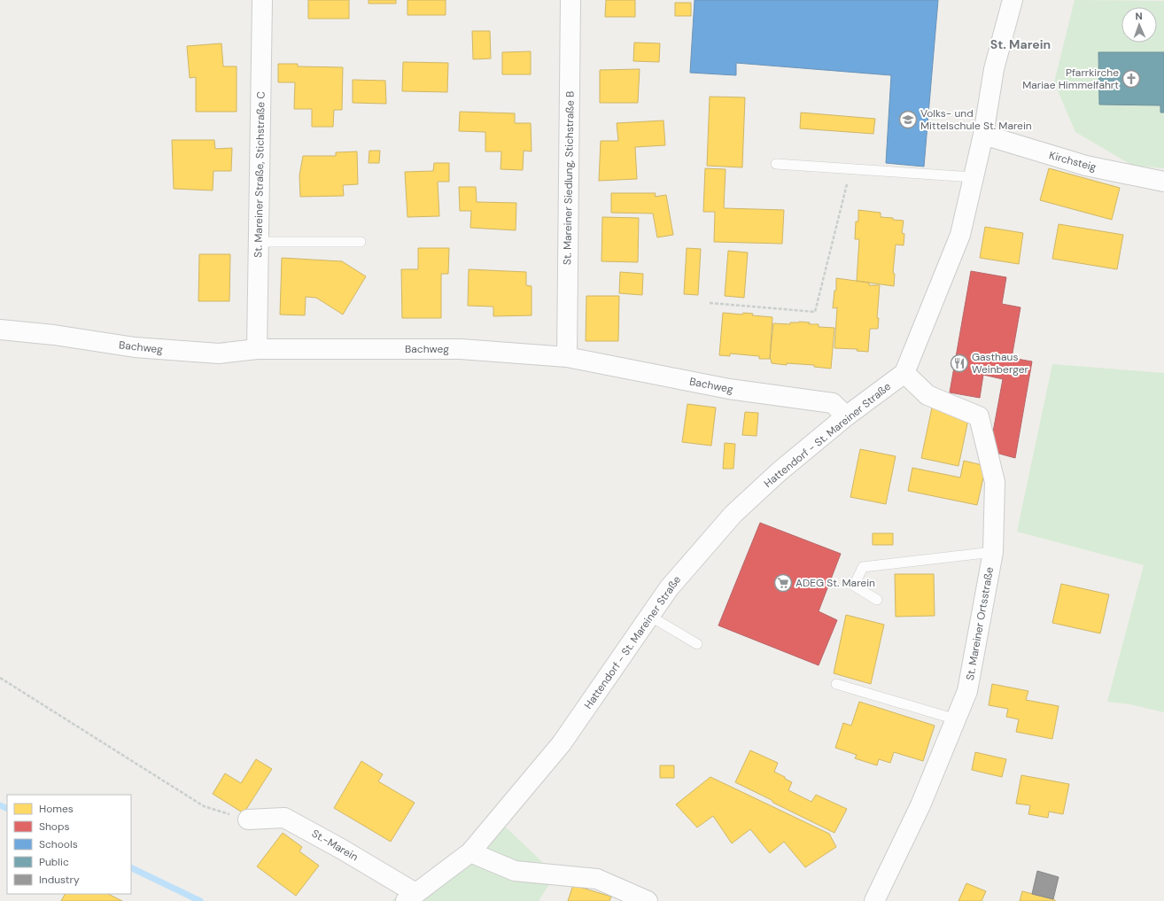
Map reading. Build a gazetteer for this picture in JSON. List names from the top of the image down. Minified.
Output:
{"streets":{"street":["Kirchsteig","St. Mareiner Straße, Stichstraße C","St. Mareiner Siedlung, Stichstraße B","Bachweg","Hattendorf - St. Mareiner Straße","St. Mareiner Ortsstraße","St.-Marein"]},"crossings":[["St. Mareiner Straße, Stichstraße C","Bachweg"],["St. Mareiner Siedlung, Stichstraße B","Bachweg"],["Bachweg","Hattendorf - St. Mareiner Straße"],["Hattendorf - St. Mareiner Straße","St. Mareiner Ortsstraße"],["Hattendorf - St. Mareiner Straße","St.-Marein"]],"districts":["St. Marein"],"places":{"church":["Pfarrkirche Mariae Himmelfahrt"],"school or university":["Volks- und Mittelschule St. Marein"],"restaurant":["Gasthaus Weinberger"],"supermarket":["ADEG St. Marein"]},"legend":["Homes","Shops","Schools","Public","Industry"],"north":"top"}
